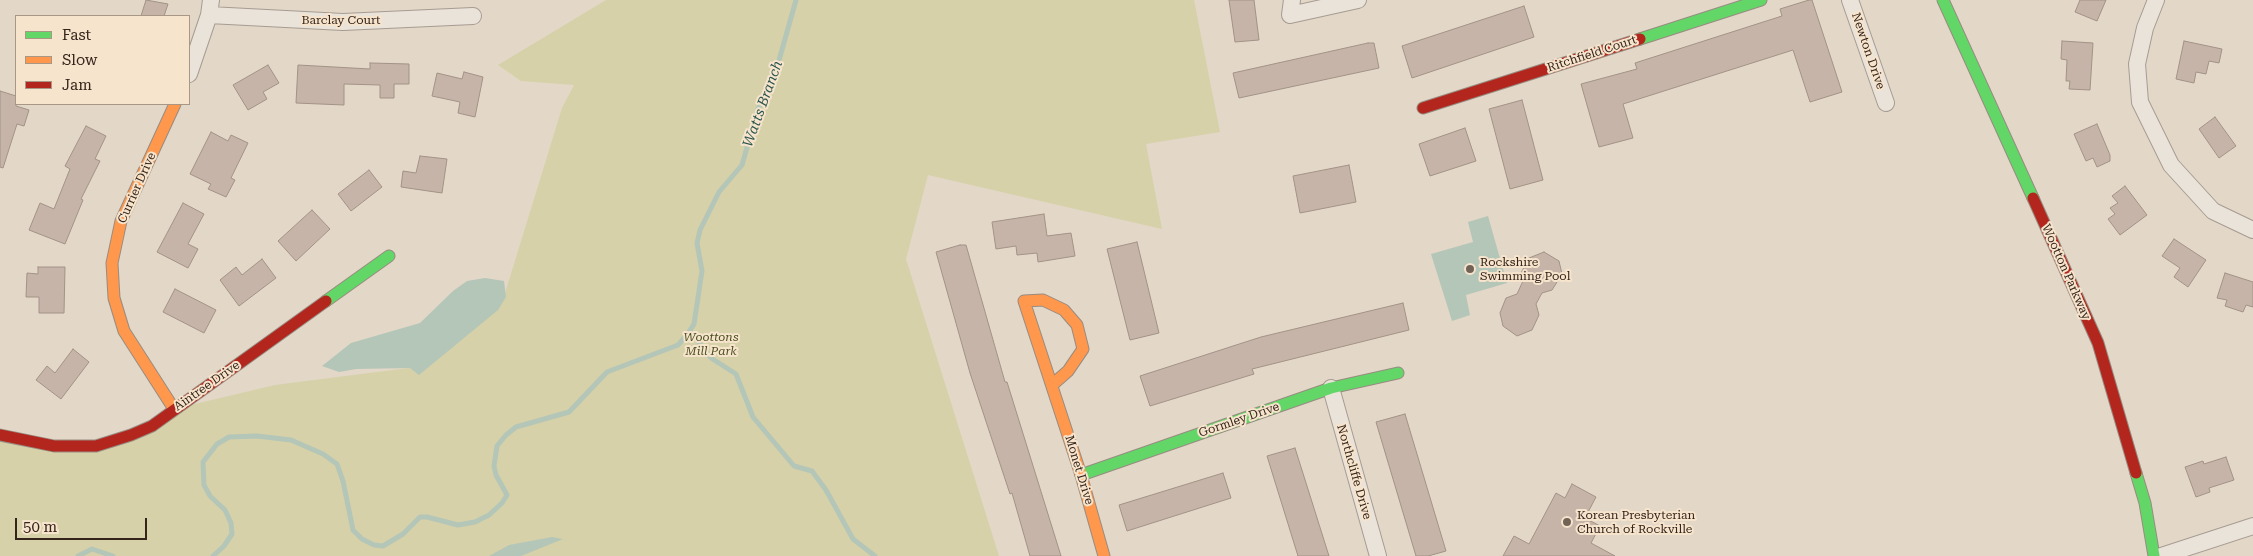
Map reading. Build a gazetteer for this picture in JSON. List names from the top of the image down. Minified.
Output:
{"streets":{"street":["Barclay Court","Newton Drive","Ritchfield Court","Currier Drive","Wootton Parkway","Aintree Drive","Gormley Drive","Monet Drive","Northcliffe Drive"]},"crossings":[["Currier Drive","Aintree Drive"],["Gormley Drive","Monet Drive"],["Gormley Drive","Northcliffe Drive"]],"water":["Watts Branch"],"parks":["Woottons Mill Park"],"places":["Rockshire Swimming Pool","Korean Presbyterian Church of Rockville"],"legend":["Fast","Slow","Jam"],"scale_bar":"50 m"}
